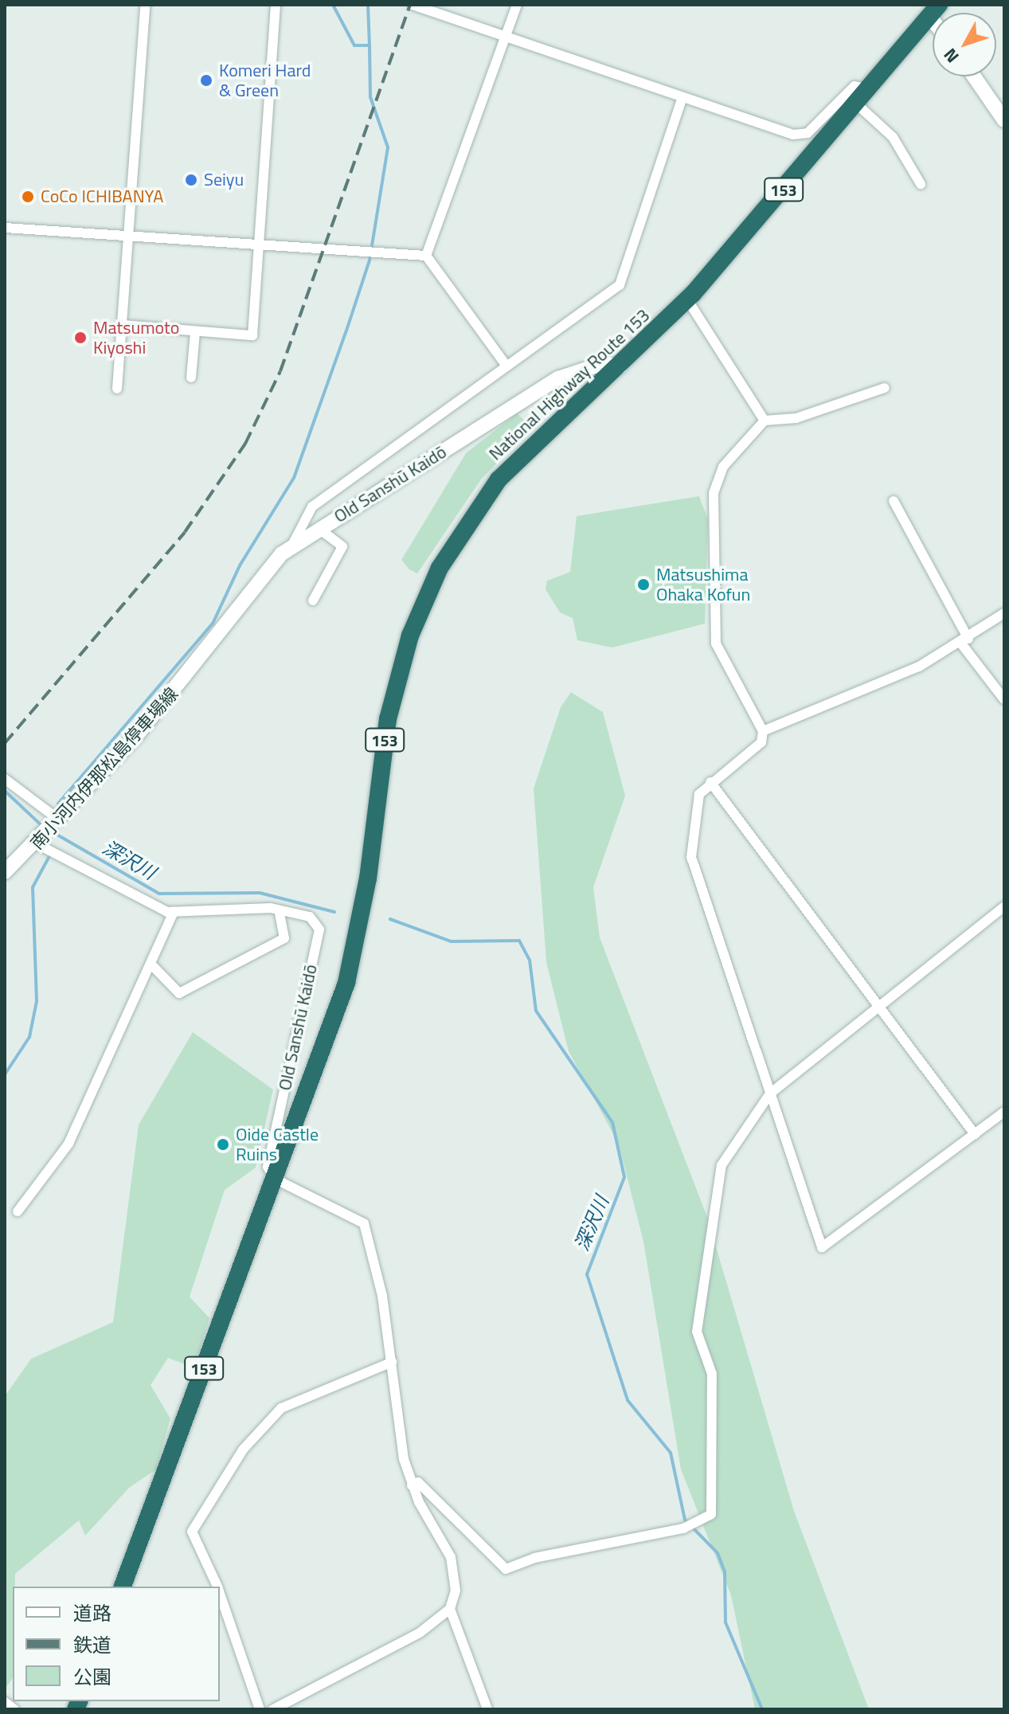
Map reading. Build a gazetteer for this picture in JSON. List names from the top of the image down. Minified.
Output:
{"streets":{"highway":["153","National Highway Route 153"],"main road":["Old Sanshū Kaidō","南小河内伊那松島停車場線"]},"crossings":[["National Highway Route 153","Old Sanshū Kaidō"],["Old Sanshū Kaidō","南小河内伊那松島停車場線"]],"water":["深沢川"],"places":["Komeri Hard & Green","Seiyu","CoCo ICHIBANYA","Matsumoto Kiyoshi","Matsushima Ohaka Kofun","Oide Castle Ruins"],"legend":["道路","鉄道","公園"],"north":"bottom left"}
